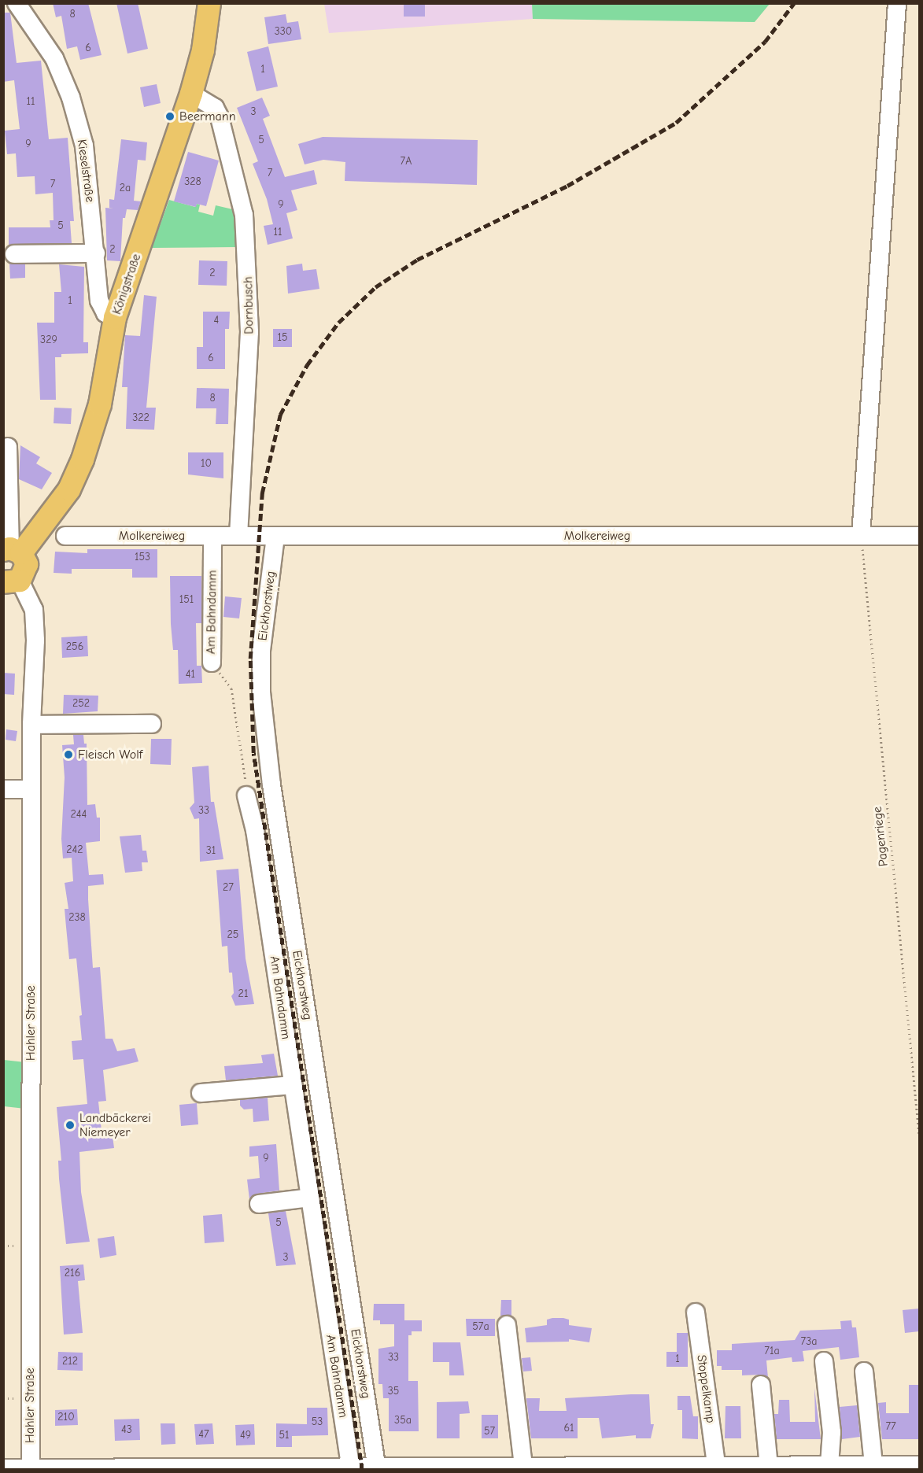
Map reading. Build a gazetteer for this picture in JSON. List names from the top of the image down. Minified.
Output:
{"streets":{"main road":["Königstraße"],"street":["Kieselstraße","Dornbusch","Molkereiweg","Eickhorstweg","Am Bahndamm","Hahler Straße","Stoppelkamp"],"path":["Pagenriege"]},"crossings":[["Kieselstraße","Königstraße"],["Königstraße","Dornbusch"],["Dornbusch","Molkereiweg"],["Molkereiweg","Eickhorstweg"],["Molkereiweg","Am Bahndamm"],["Molkereiweg","Pagenriege"]],"places":["Beermann","Fleisch Wolf","Landbäckerei Niemeyer"],"house_numbers":["8","330","6","1","11","3","5","9","7A","7","328","7","2a","9","5","11","2","2","1","4","15","329","6","8","322","10","153","151","256","41","252","33","244","242","31","27","238","25","21","9","5","3","216","57a","73a","71a","33","1","212","35","210","35a","53","77","61","43","57","47","49","51"]}
